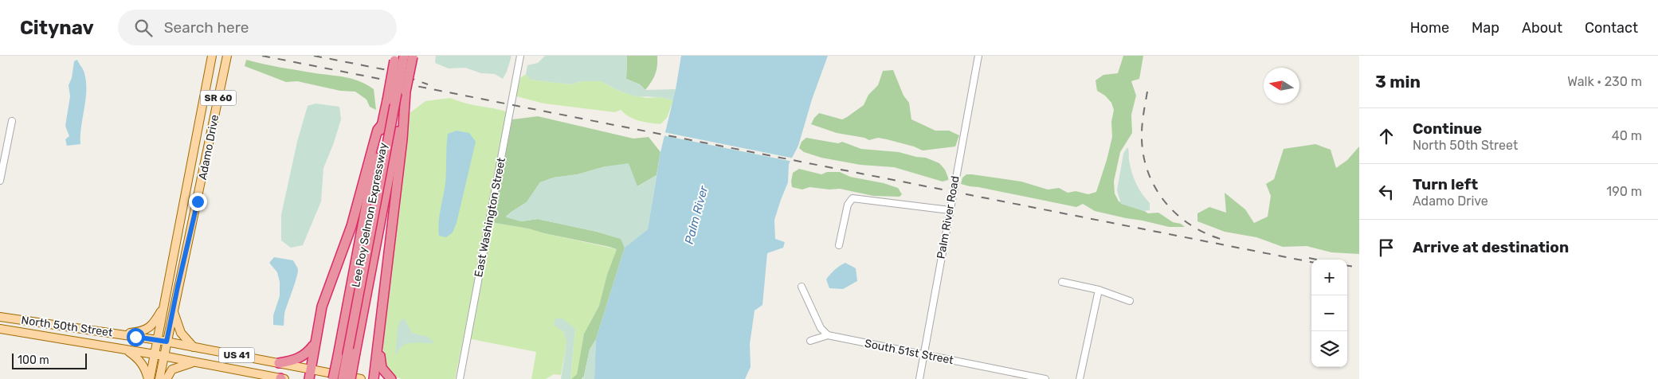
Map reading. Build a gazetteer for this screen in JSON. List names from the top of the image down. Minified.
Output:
{"streets":{"highway":["Lee Roy Selmon Expressway"],"main road":["SR 60","Adamo Drive","North 50th Street","US 41"],"street":["East Washington Street","Palm River Road","South 51st Street"]},"crossings":[["Adamo Drive","North 50th Street"],["Adamo Drive","US 41"],["Palm River Road","South 51st Street"],["North 50th Street","US 41"]],"water":["Palm River"],"scale_bar":"100 m","north":"left","page":{"header":"Citynav","search":"Search here","nav":["Home","Map","About","Contact"],"heading":["3 min","Walk · 230 m"],"list":[["Continue","North 50th Street","40 m"],["Turn left","Adamo Drive","190 m"],"Arrive at destination"],"map_buttons":["+","−"],"scale":"100 m"}}
